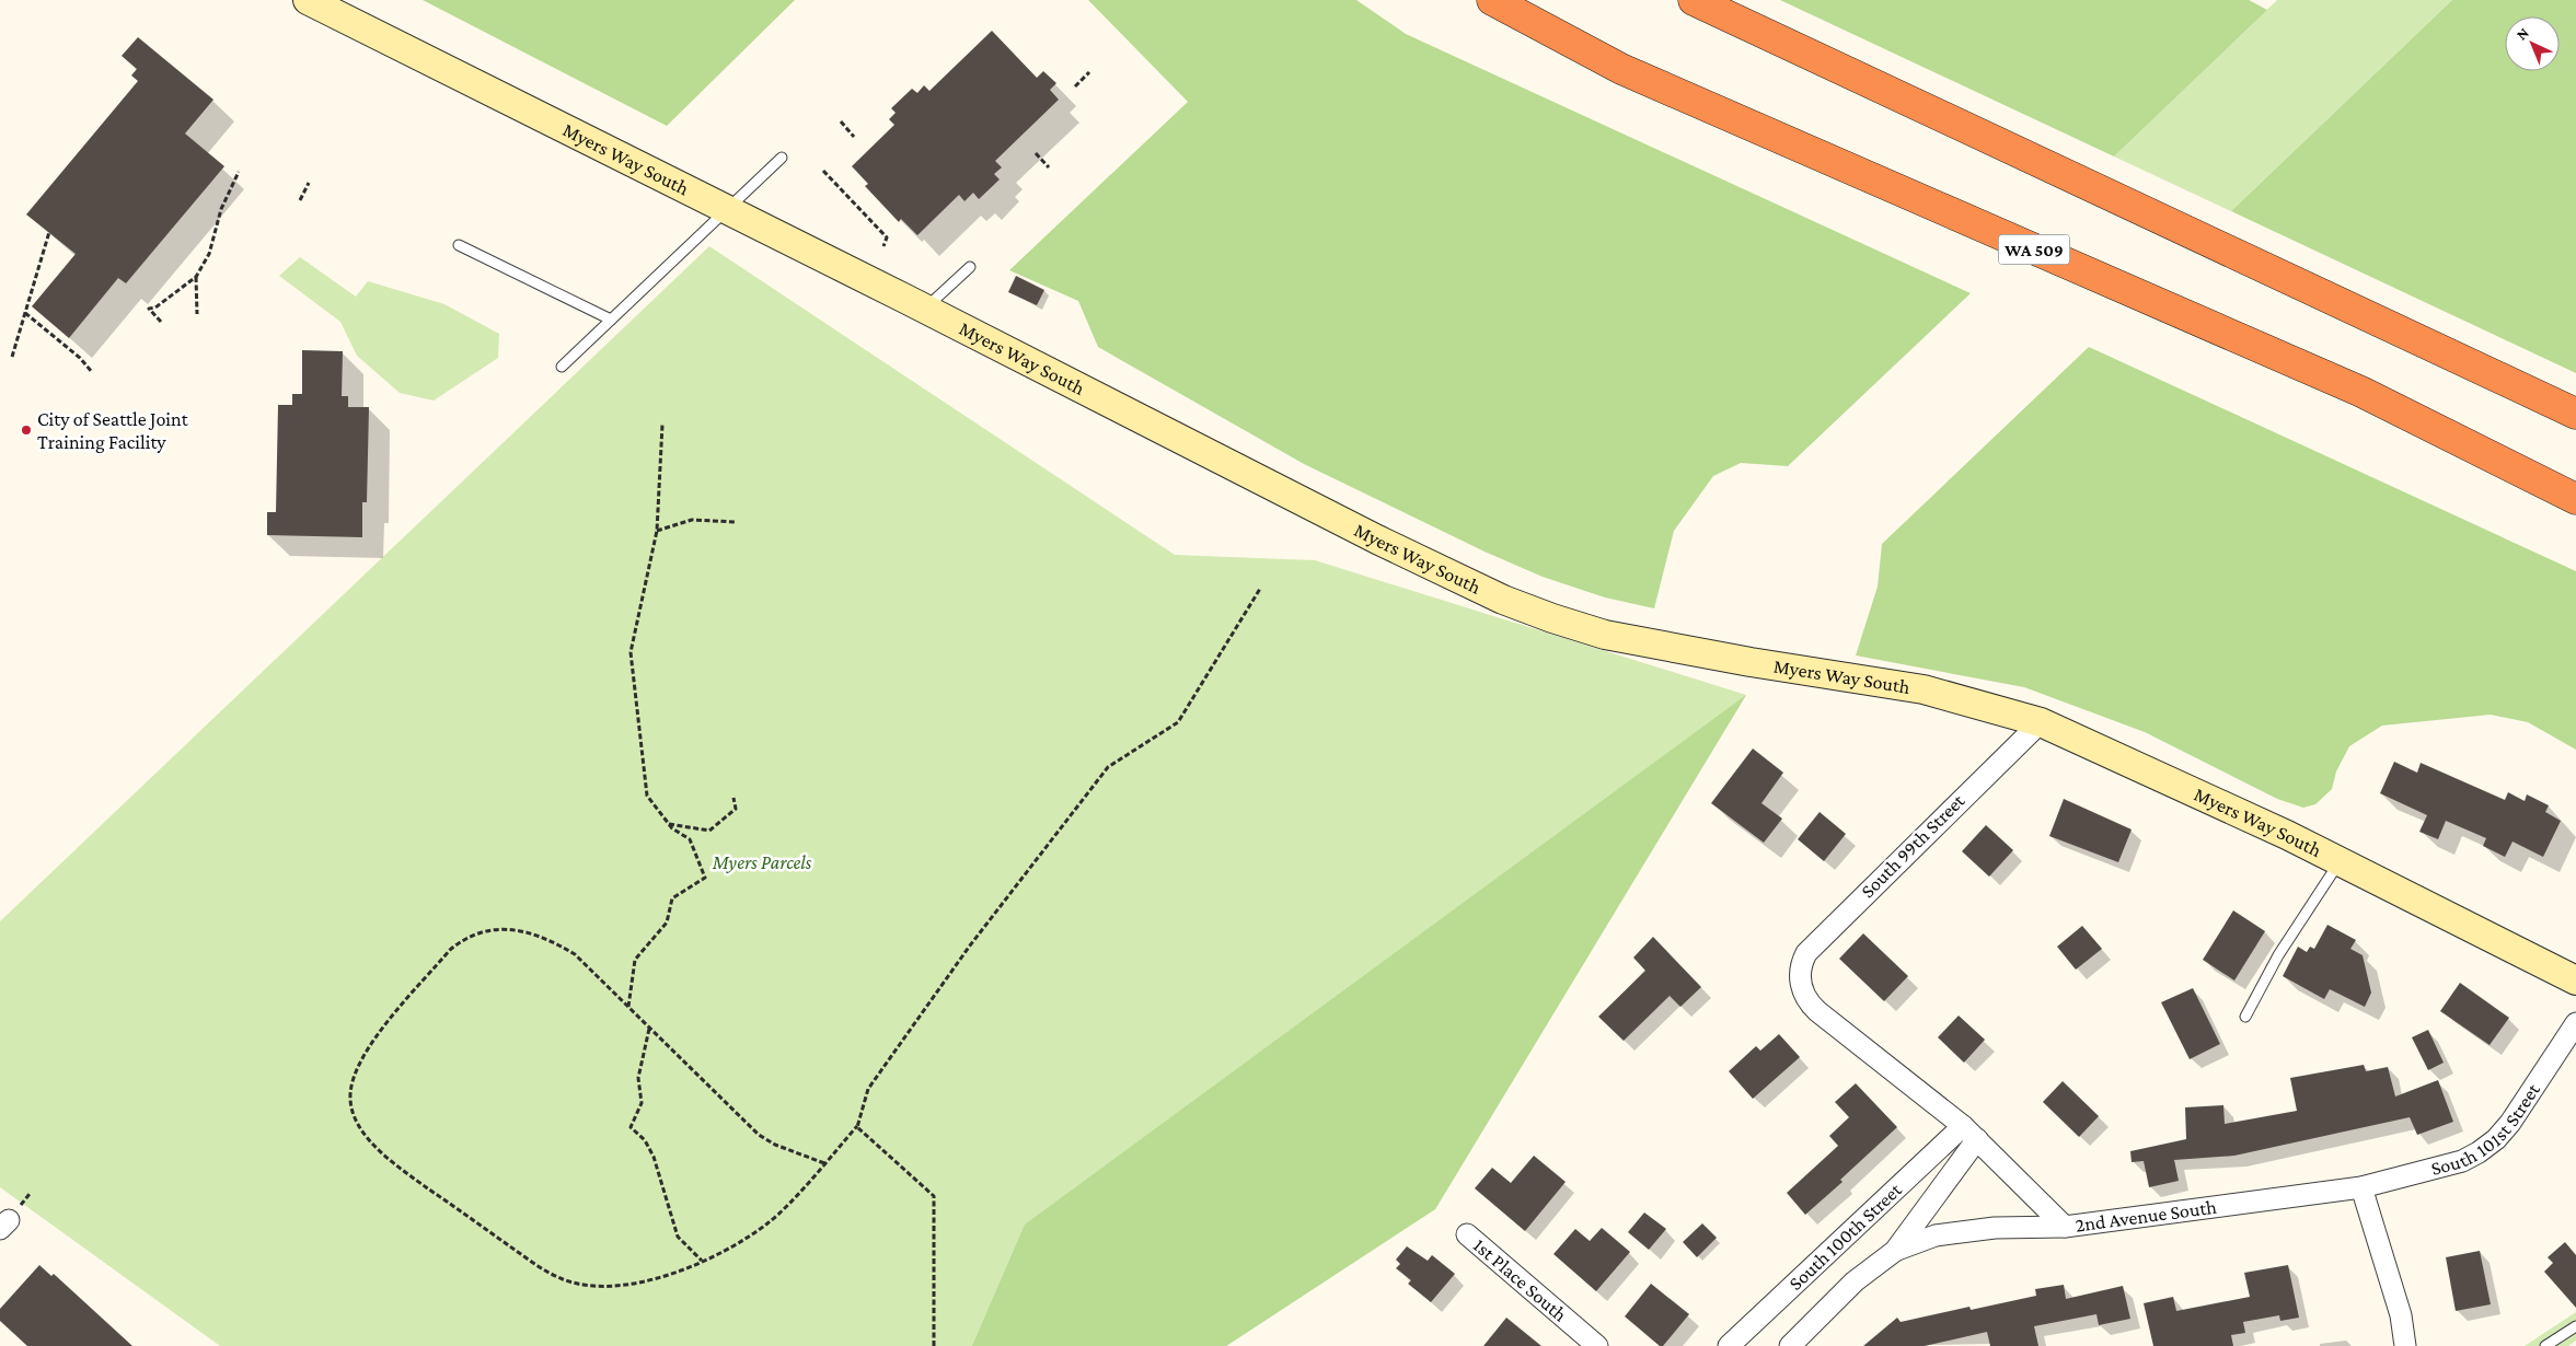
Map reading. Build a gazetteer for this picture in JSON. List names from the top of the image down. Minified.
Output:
{"streets":{"highway":["WA 509"],"main road":["Myers Way South"],"street":["South 99th Street","South 101st Street","2nd Avenue South","South 100th Street","1st Place South"]},"crossings":[["Myers Way South","South 99th Street"],["South 99th Street","2nd Avenue South"],["South 101st Street","2nd Avenue South"],["2nd Avenue South","South 100th Street"]],"parks":["Myers Parcels"],"places":["City of Seattle Joint Training Facility"],"north":"top left"}
